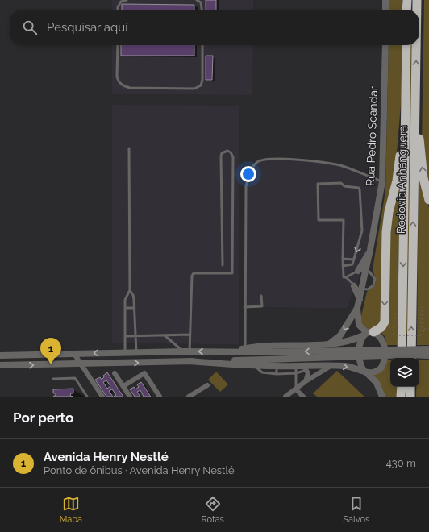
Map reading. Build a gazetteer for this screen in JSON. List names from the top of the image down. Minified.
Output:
{"streets":{"highway":["Rodovia Anhanguera"],"street":["Rua Pedro Scandar"]},"page":{"search":"Pesquisar aqui","pins":"1","heading":"Por perto","list":[{"mark":"1","name":"Avenida Henry Nestlé","note":"Ponto de ônibus · Avenida Henry Nestlé","value":"430 m"}],"nav":["Mapa","Rotas","Salvos"]}}
